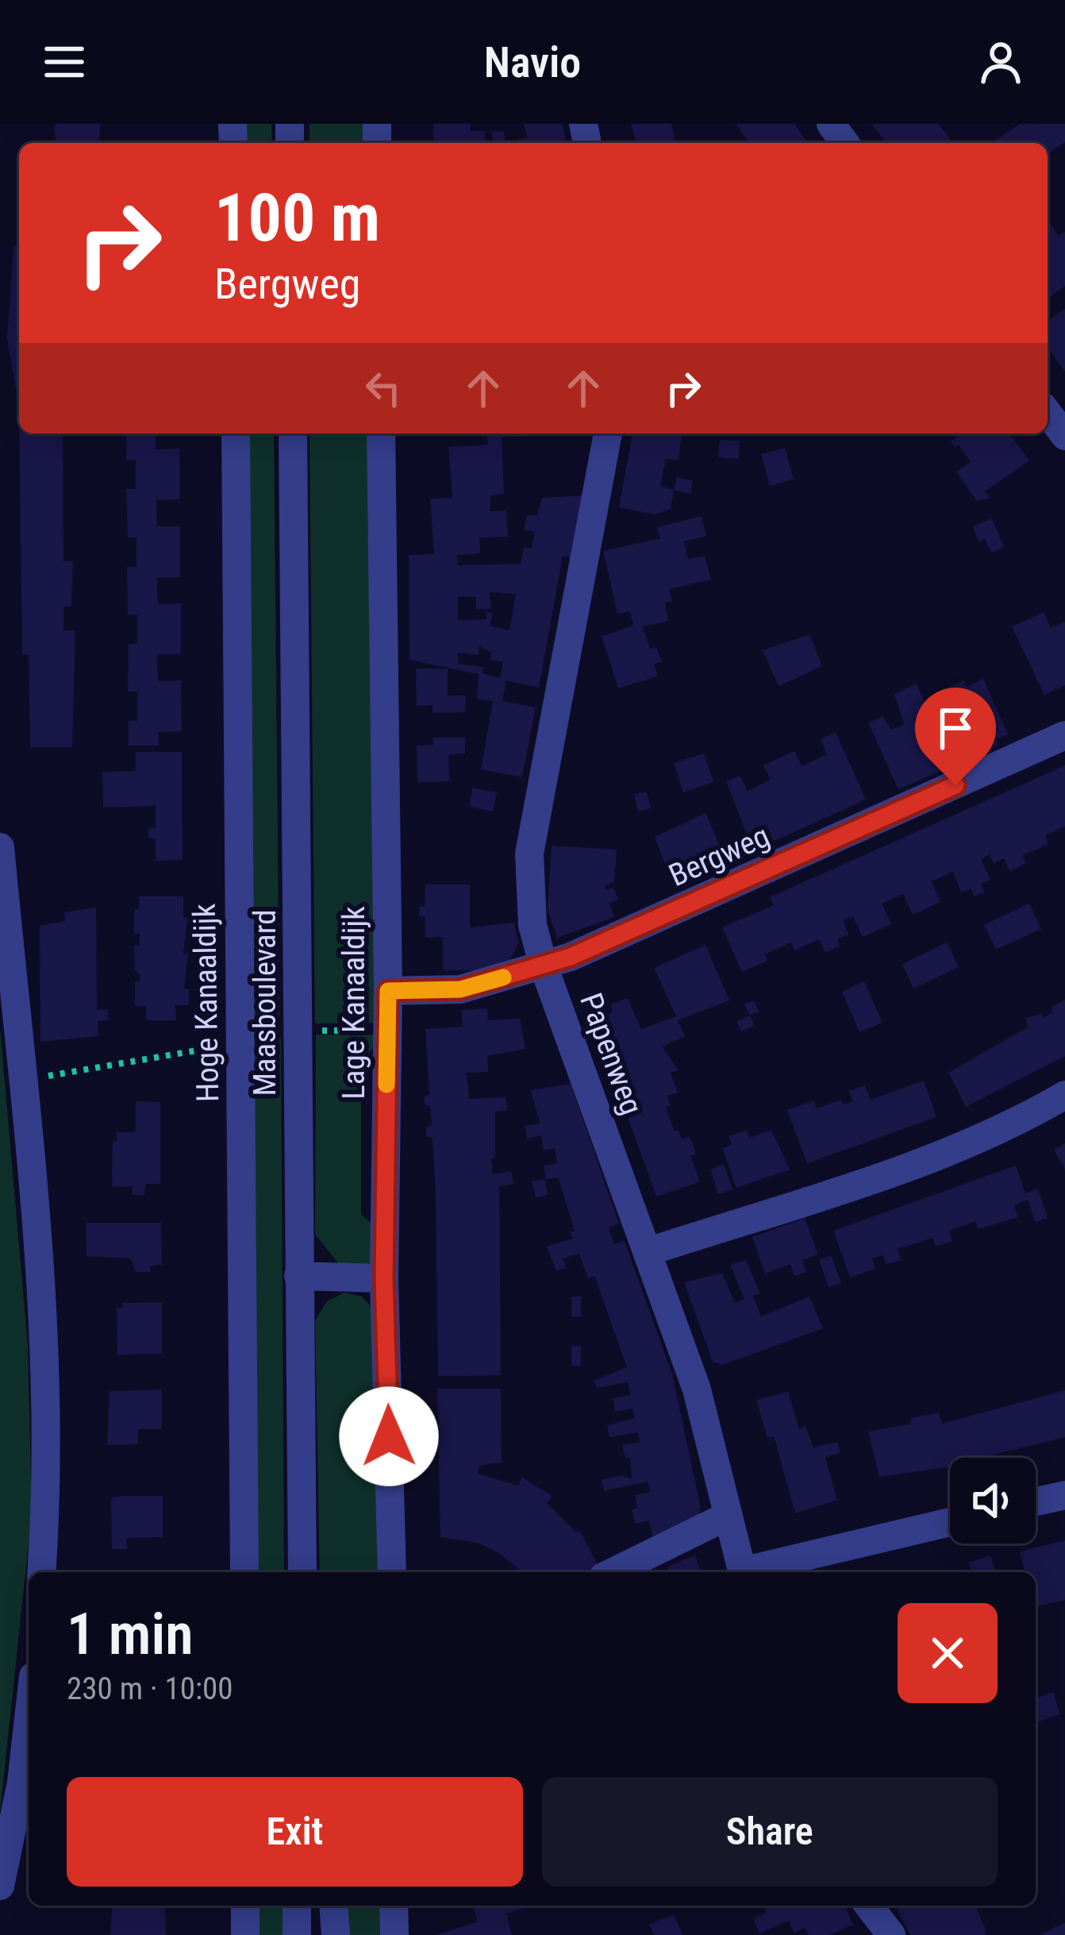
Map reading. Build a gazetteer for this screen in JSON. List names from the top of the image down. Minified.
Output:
{"streets":{"street":["Bergweg","Hoge Kanaaldijk","Maasboulevard","Lage Kanaaldijk","Papenweg"]},"crossings":[["Bergweg","Lage Kanaaldijk"],["Bergweg","Papenweg"]],"page":{"header":"Navio","turn":["100 m","Bergweg"],"heading":["1 min","230 m · 10:00"],"buttons":["Exit","Share"]}}
